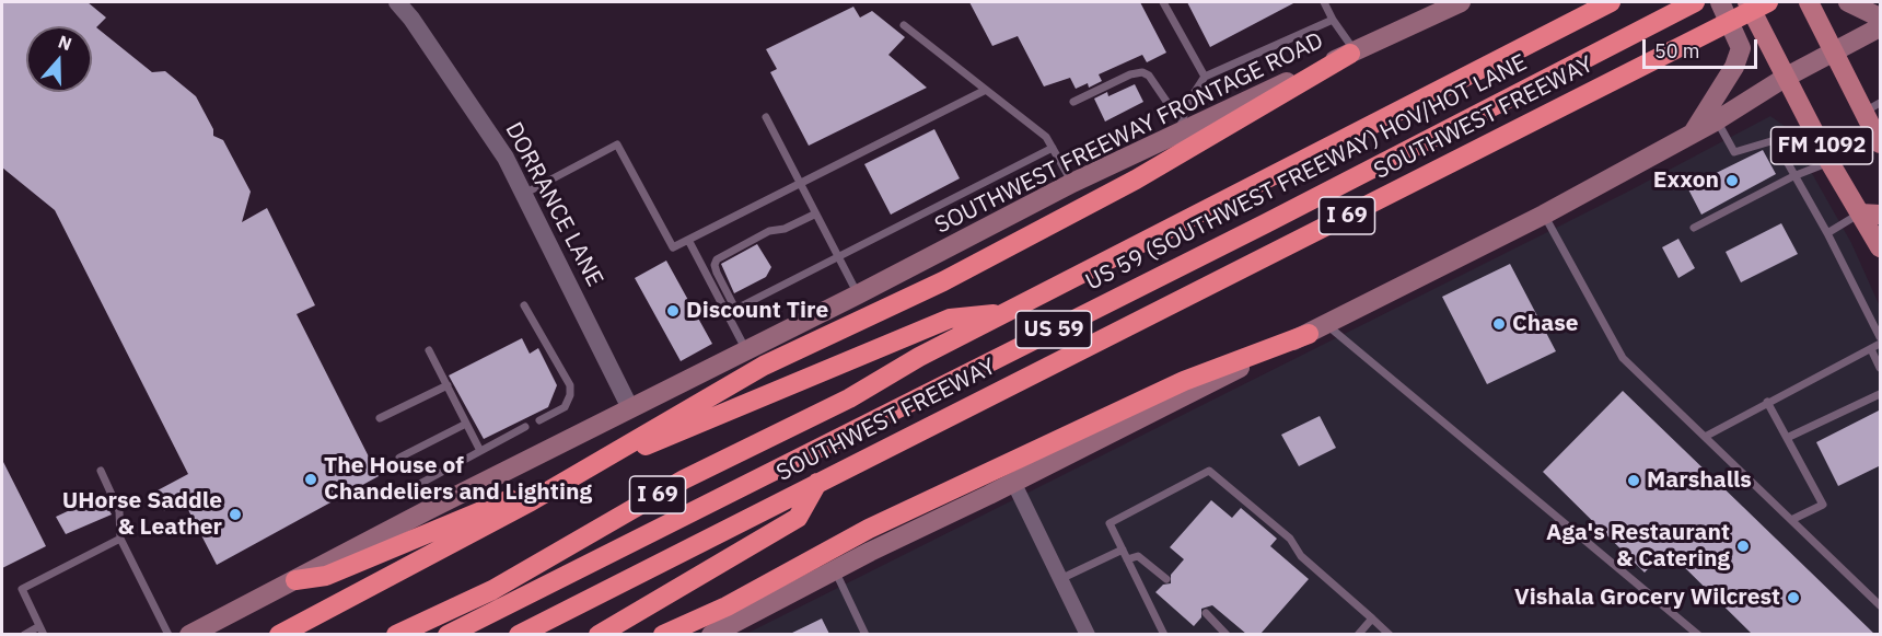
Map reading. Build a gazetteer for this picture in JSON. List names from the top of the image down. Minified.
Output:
{"streets":{"highway":["SOUTHWEST FREEWAY","US 59 (SOUTHWEST FREEWAY) HOV/HOT LANE","I 69","US 59"],"main road":["SOUTHWEST FREEWAY FRONTAGE ROAD","FM 1092"],"street":["DORRANCE LANE"]},"crossings":[["SOUTHWEST FREEWAY FRONTAGE ROAD","DORRANCE LANE"]],"places":["Exxon","Discount Tire","Chase","The House of Chandeliers and Lighting","Marshalls","UHorse Saddle & Leather","Aga's Restaurant & Catering","Vishala Grocery Wilcrest"],"scale_bar":"50 m","north":"top"}
